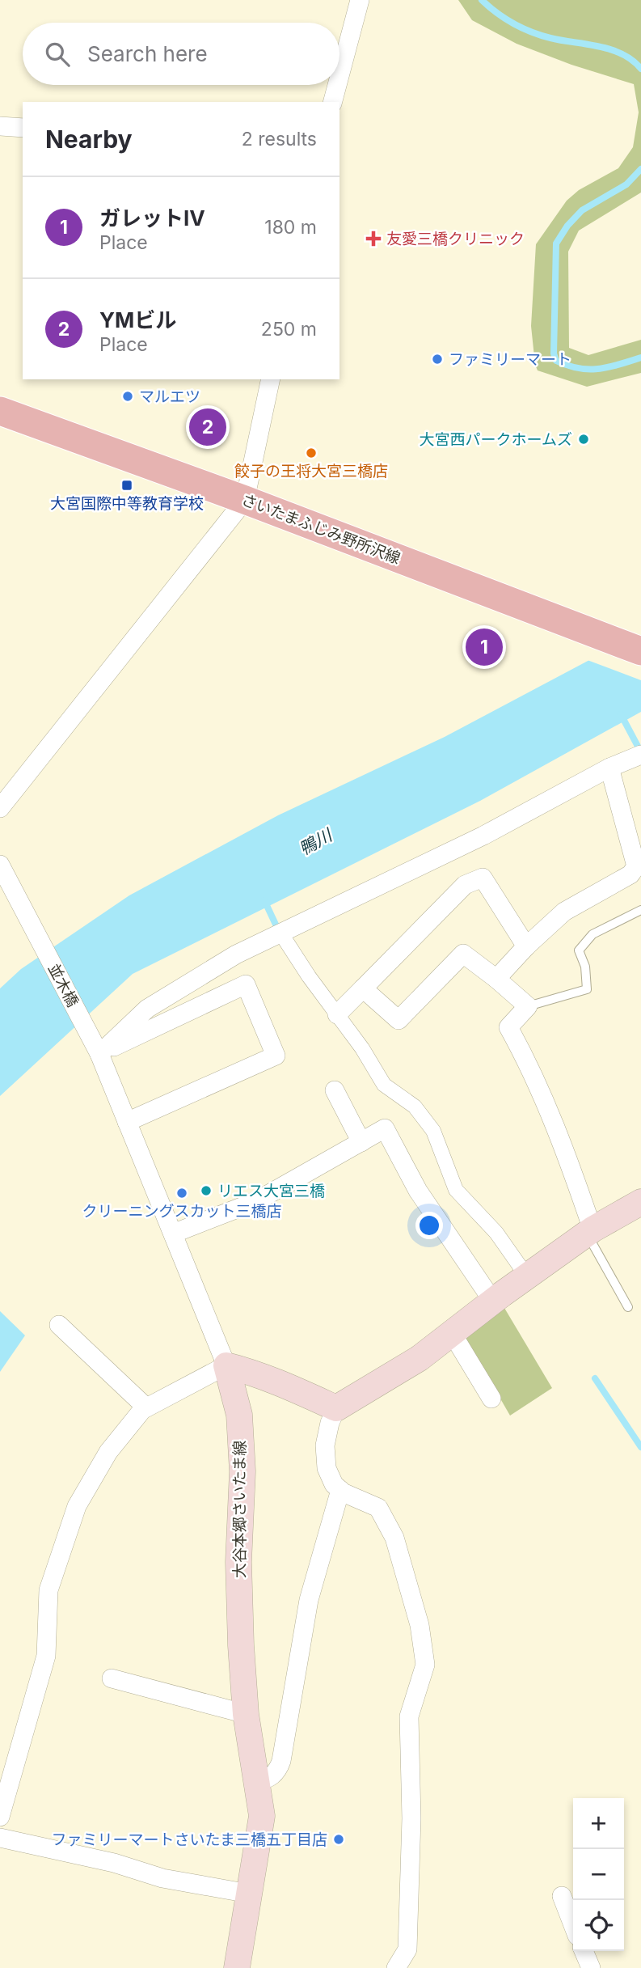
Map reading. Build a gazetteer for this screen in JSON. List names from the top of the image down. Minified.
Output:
{"streets":{"main road":["さいたまふじみ野所沢線","大谷本郷さいたま線"],"street":["並木橋"]},"crossings":[["並木橋","大谷本郷さいたま線"]],"water":["鴨川"],"places":{"health":["友愛三橋クリニック"],"other":["ファミリーマート","マルエツ","大宮西パークホームズ","餃子の王将大宮三橋店","リエス大宮三橋","クリーニングスカット三橋店","ファミリーマートさいたま三橋五丁目店"],"transit":["大宮国際中等教育学校"]},"page":{"search":"Search here","heading":["Nearby","2 results"],"list":[{"mark":"1","name":"ガレットⅣ","note":"Place","value":"180 m"},{"mark":"2","name":"YMビル","note":"Place","value":"250 m"}],"pins":["2","1"],"map_buttons":["+","−"]}}
